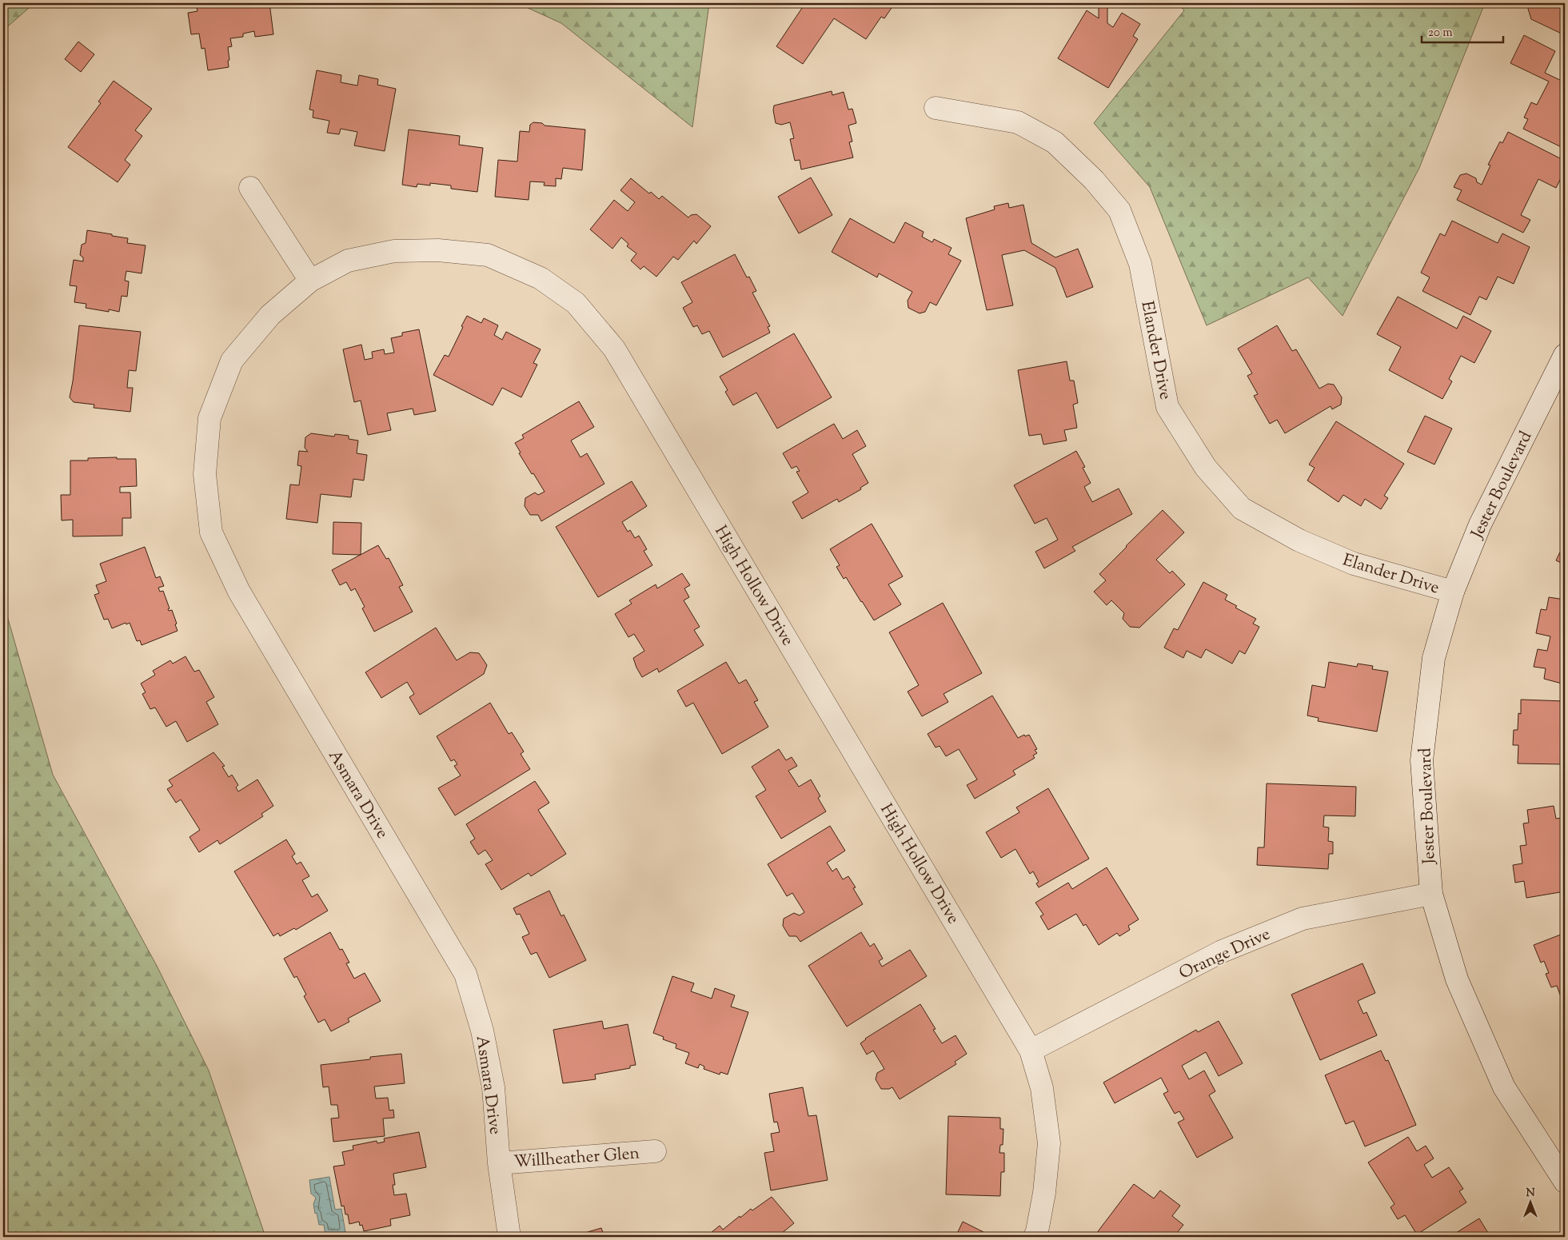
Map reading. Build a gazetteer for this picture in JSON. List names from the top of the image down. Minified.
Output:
{"streets":{"street":["Elander Drive","Jester Boulevard","High Hollow Drive","Asmara Drive","Orange Drive","Willheather Glen"]},"crossings":[["Elander Drive","Jester Boulevard"],["Jester Boulevard","Orange Drive"],["High Hollow Drive","Asmara Drive"],["High Hollow Drive","Orange Drive"],["Asmara Drive","Willheather Glen"]],"scale_bar":"20 m","north":"top"}
